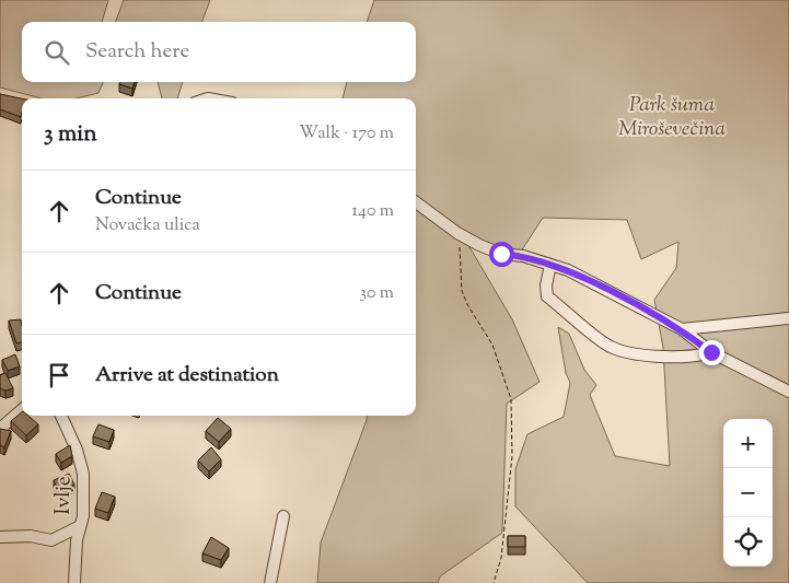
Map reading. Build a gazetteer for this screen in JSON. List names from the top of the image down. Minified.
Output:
{"streets":{"street":["Ivlje"]},"parks":["Park šuma Miroševečina"],"page":{"search":"Search here","heading":["3 min","Walk · 170 m"],"list":[["Continue","Novačka ulica","140 m"],["Continue","30 m"],"Arrive at destination"],"map_buttons":["+","−"]}}
